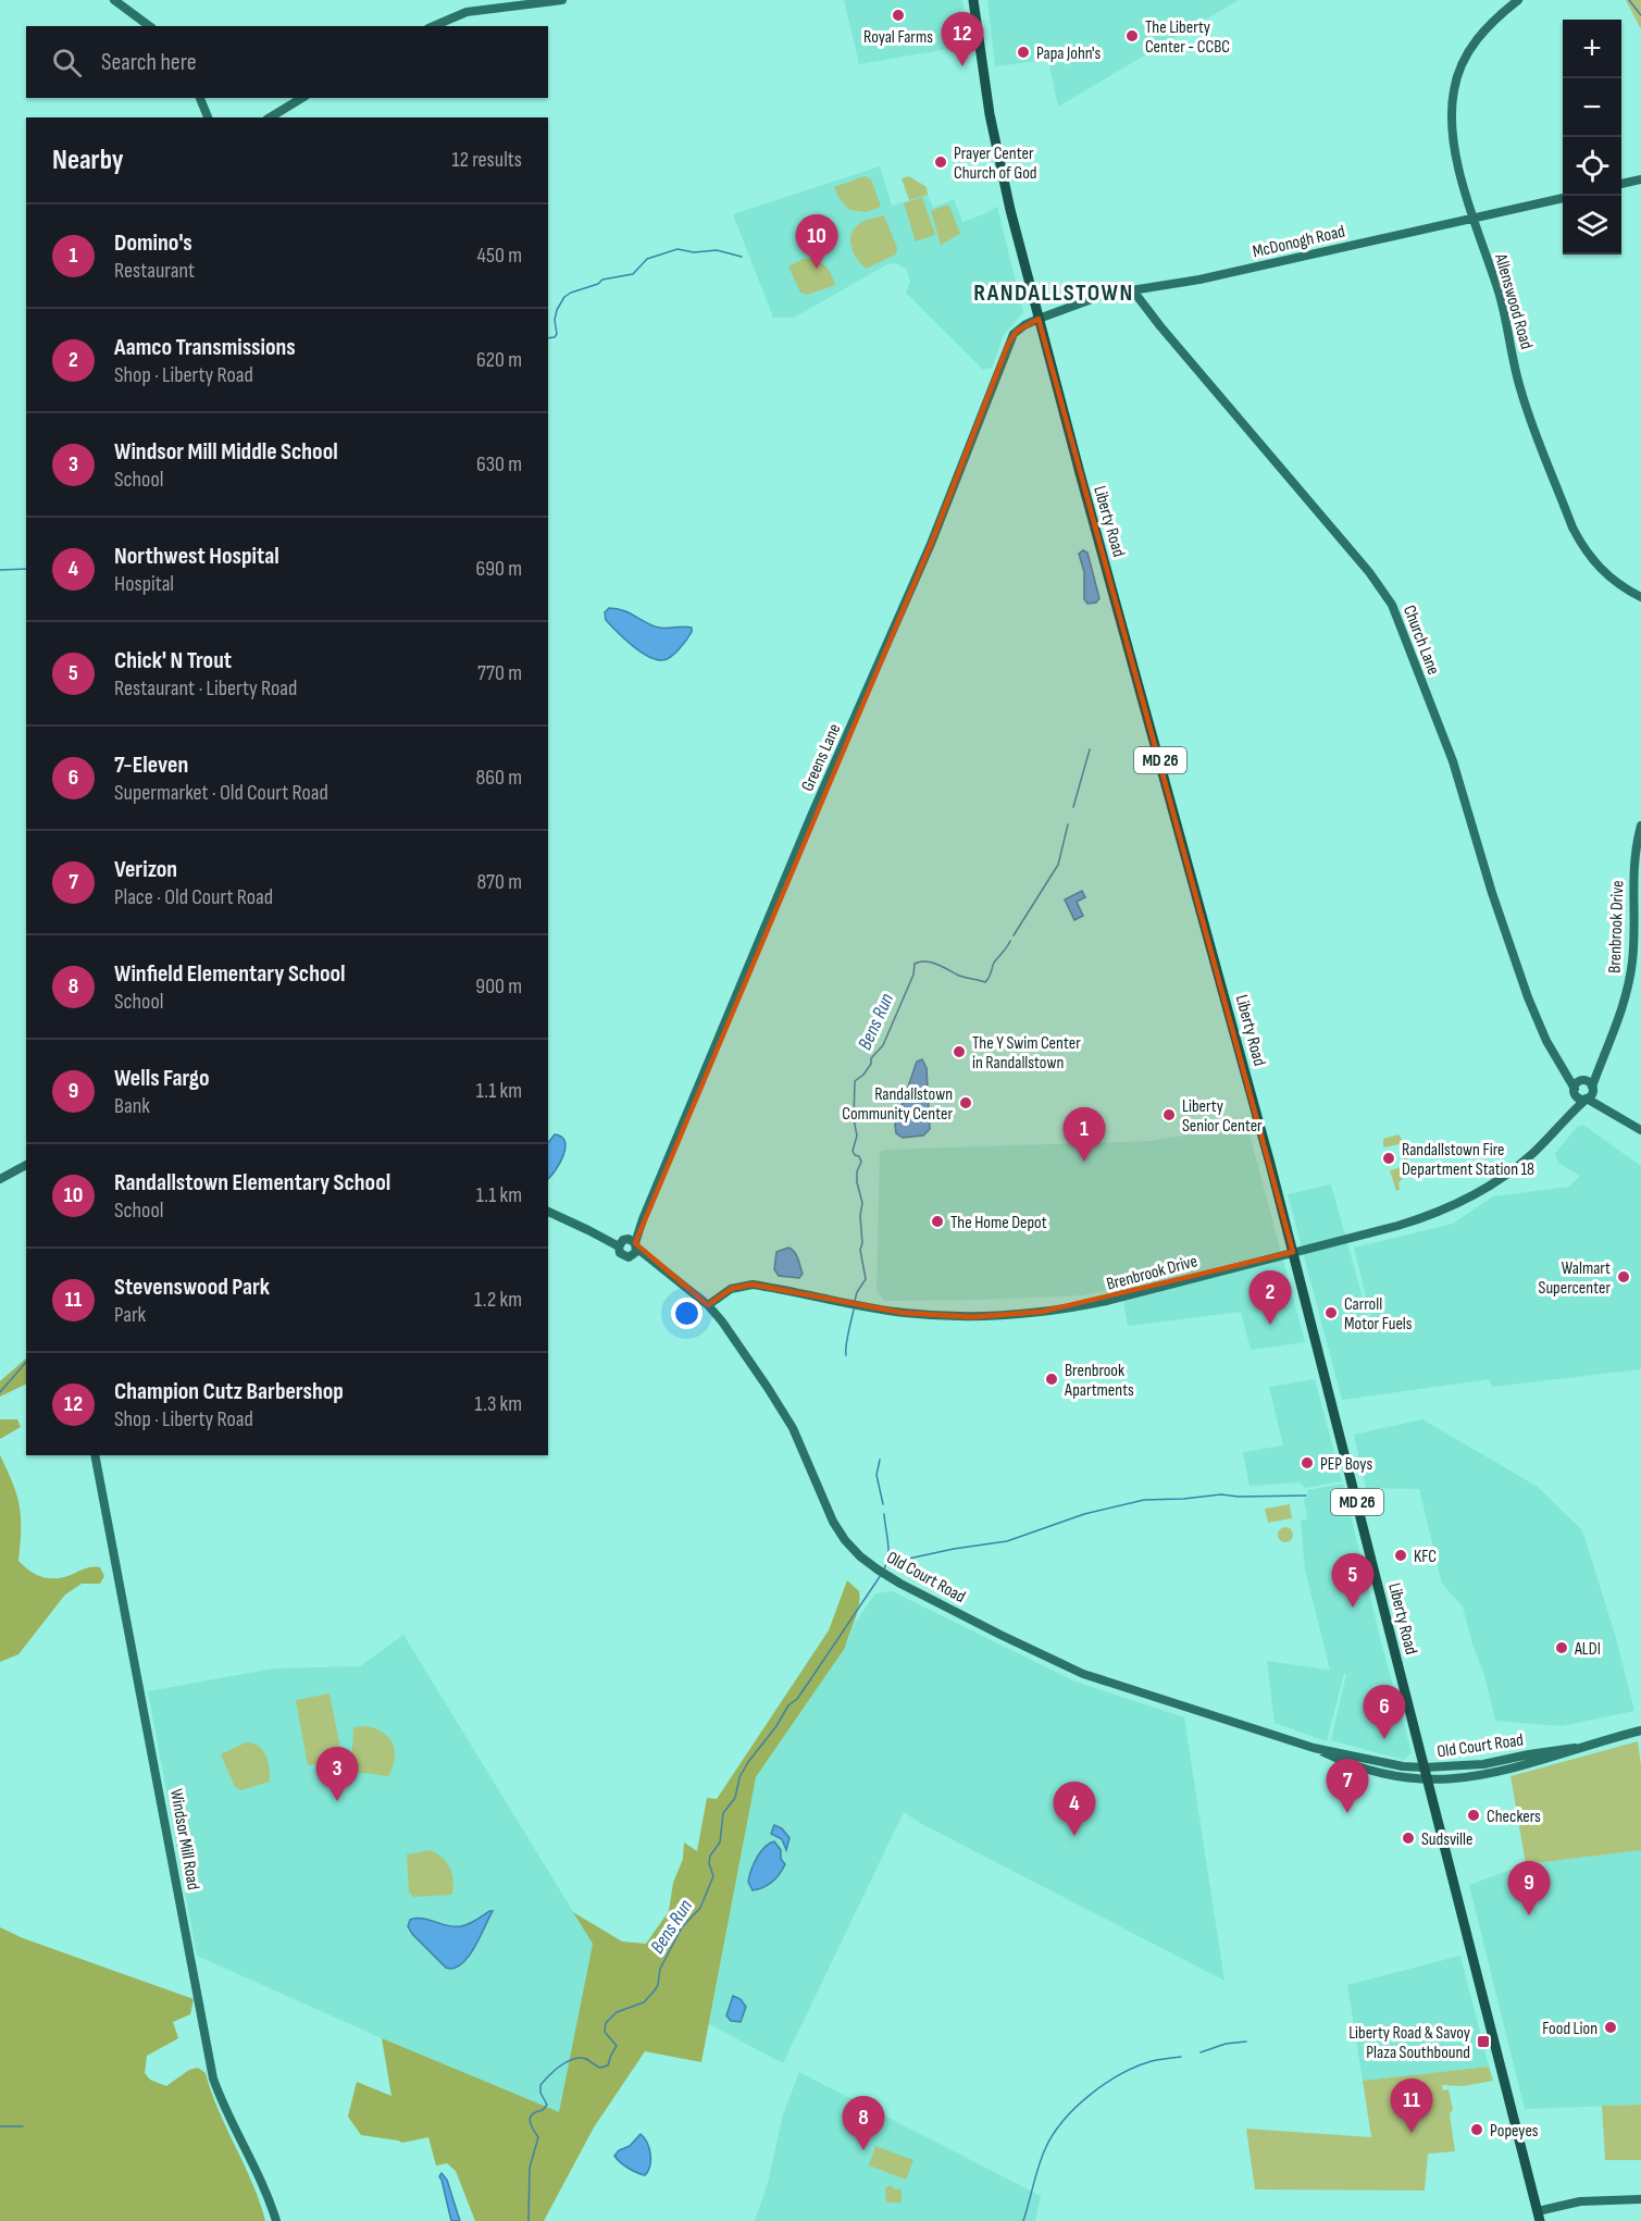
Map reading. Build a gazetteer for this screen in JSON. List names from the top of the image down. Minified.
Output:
{"streets":{"main road":["Liberty Road","MD 26"],"street":["McDonogh Road","Allenswood Road","Church Lane","Greens Lane","Brenbrook Drive","Old Court Road","Windsor Mill Road"]},"crossings":[["McDonogh Road","Allenswood Road"],["McDonogh Road","Liberty Road"],["McDonogh Road","Church Lane"],["McDonogh Road","Greens Lane"],["Liberty Road","Greens Lane"],["Liberty Road","Brenbrook Drive"],["Liberty Road","Old Court Road"],["Church Lane","Brenbrook Drive"],["Greens Lane","Old Court Road"],["Brenbrook Drive","Old Court Road"]],"districts":["RANDALLSTOWN"],"water":["Bens Run"],"places":{"other":["Royal Farms","The Liberty Center - CCBC","Papa John's","Prayer Center Church of God","The Y Swim Center in Randallstown","Randallstown Community Center","Liberty Senior Center","Randallstown Fire Department Station 18","The Home Depot","Walmart Supercenter","Carroll Motor Fuels","Brenbrook Apartments","PEP Boys","KFC","ALDI","Checkers","Sudsville","Food Lion","Popeyes"],"transit":["Liberty Road & Savoy Plaza Southbound"]},"page":{"pins":["12","10","1","2","5","6","3","7","4","9","11","8"],"map_buttons":["+","−"],"search":"Search here","heading":["Nearby","12 results"],"list":[{"mark":"1","name":"Domino's","note":"Restaurant","value":"450 m"},{"mark":"2","name":"Aamco Transmissions","note":"Shop · Liberty Road","value":"620 m"},{"mark":"3","name":"Windsor Mill Middle School","note":"School","value":"630 m"},{"mark":"4","name":"Northwest Hospital","note":"Hospital","value":"690 m"},{"mark":"5","name":"Chick' N Trout","note":"Restaurant · Liberty Road","value":"770 m"},{"mark":"6","name":"7-Eleven","note":"Supermarket · Old Court Road","value":"860 m"},{"mark":"7","name":"Verizon","note":"Place · Old Court Road","value":"870 m"},{"mark":"8","name":"Winfield Elementary School","note":"School","value":"900 m"},{"mark":"9","name":"Wells Fargo","note":"Bank","value":"1.1 km"},{"mark":"10","name":"Randallstown Elementary School","note":"School","value":"1.1 km"},{"mark":"11","name":"Stevenswood Park","note":"Park","value":"1.2 km"},{"mark":"12","name":"Champion Cutz Barbershop","note":"Shop · Liberty Road","value":"1.3 km"}]}}
